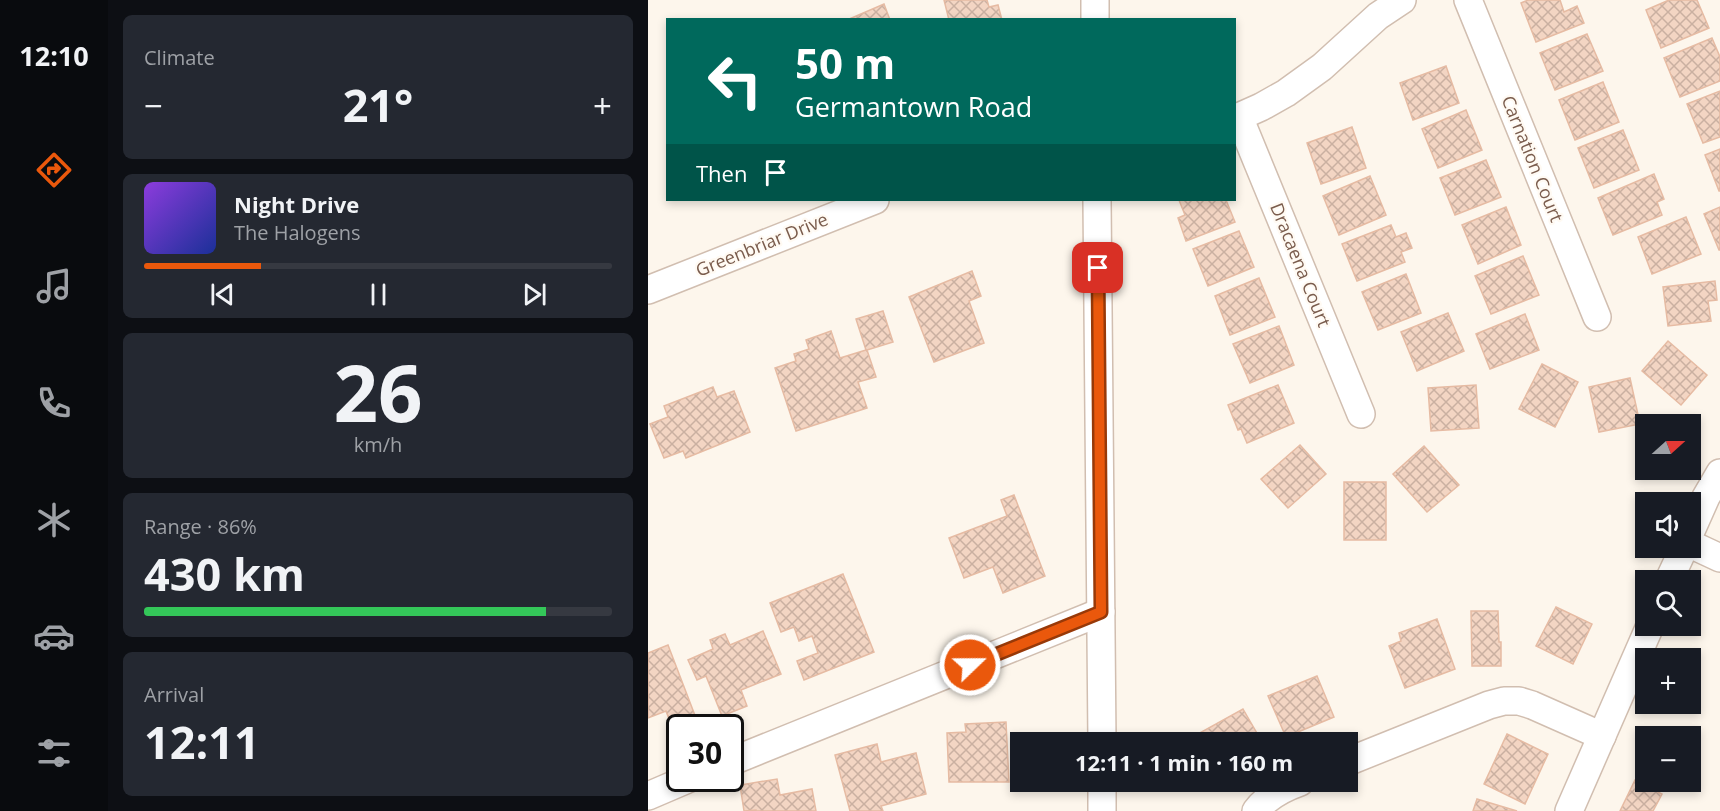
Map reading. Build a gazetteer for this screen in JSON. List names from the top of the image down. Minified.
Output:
{"streets":{"street":["Carnation Court","Greenbriar Drive","Dracaena Court"]},"north":"right","page":{"tabs":"12:10","tile":["Climate",["26","km/h"],["Range · 86%","430 km"],["Arrival","12:11"]],"turn":["50 m","Germantown Road"],"heat":["−","21°","+"],"then":"Then","song":["Night Drive","The Halogens"],"map_buttons":["+","−"],"limit":"30","trip":"12:11 · 1 min · 160 m"}}
